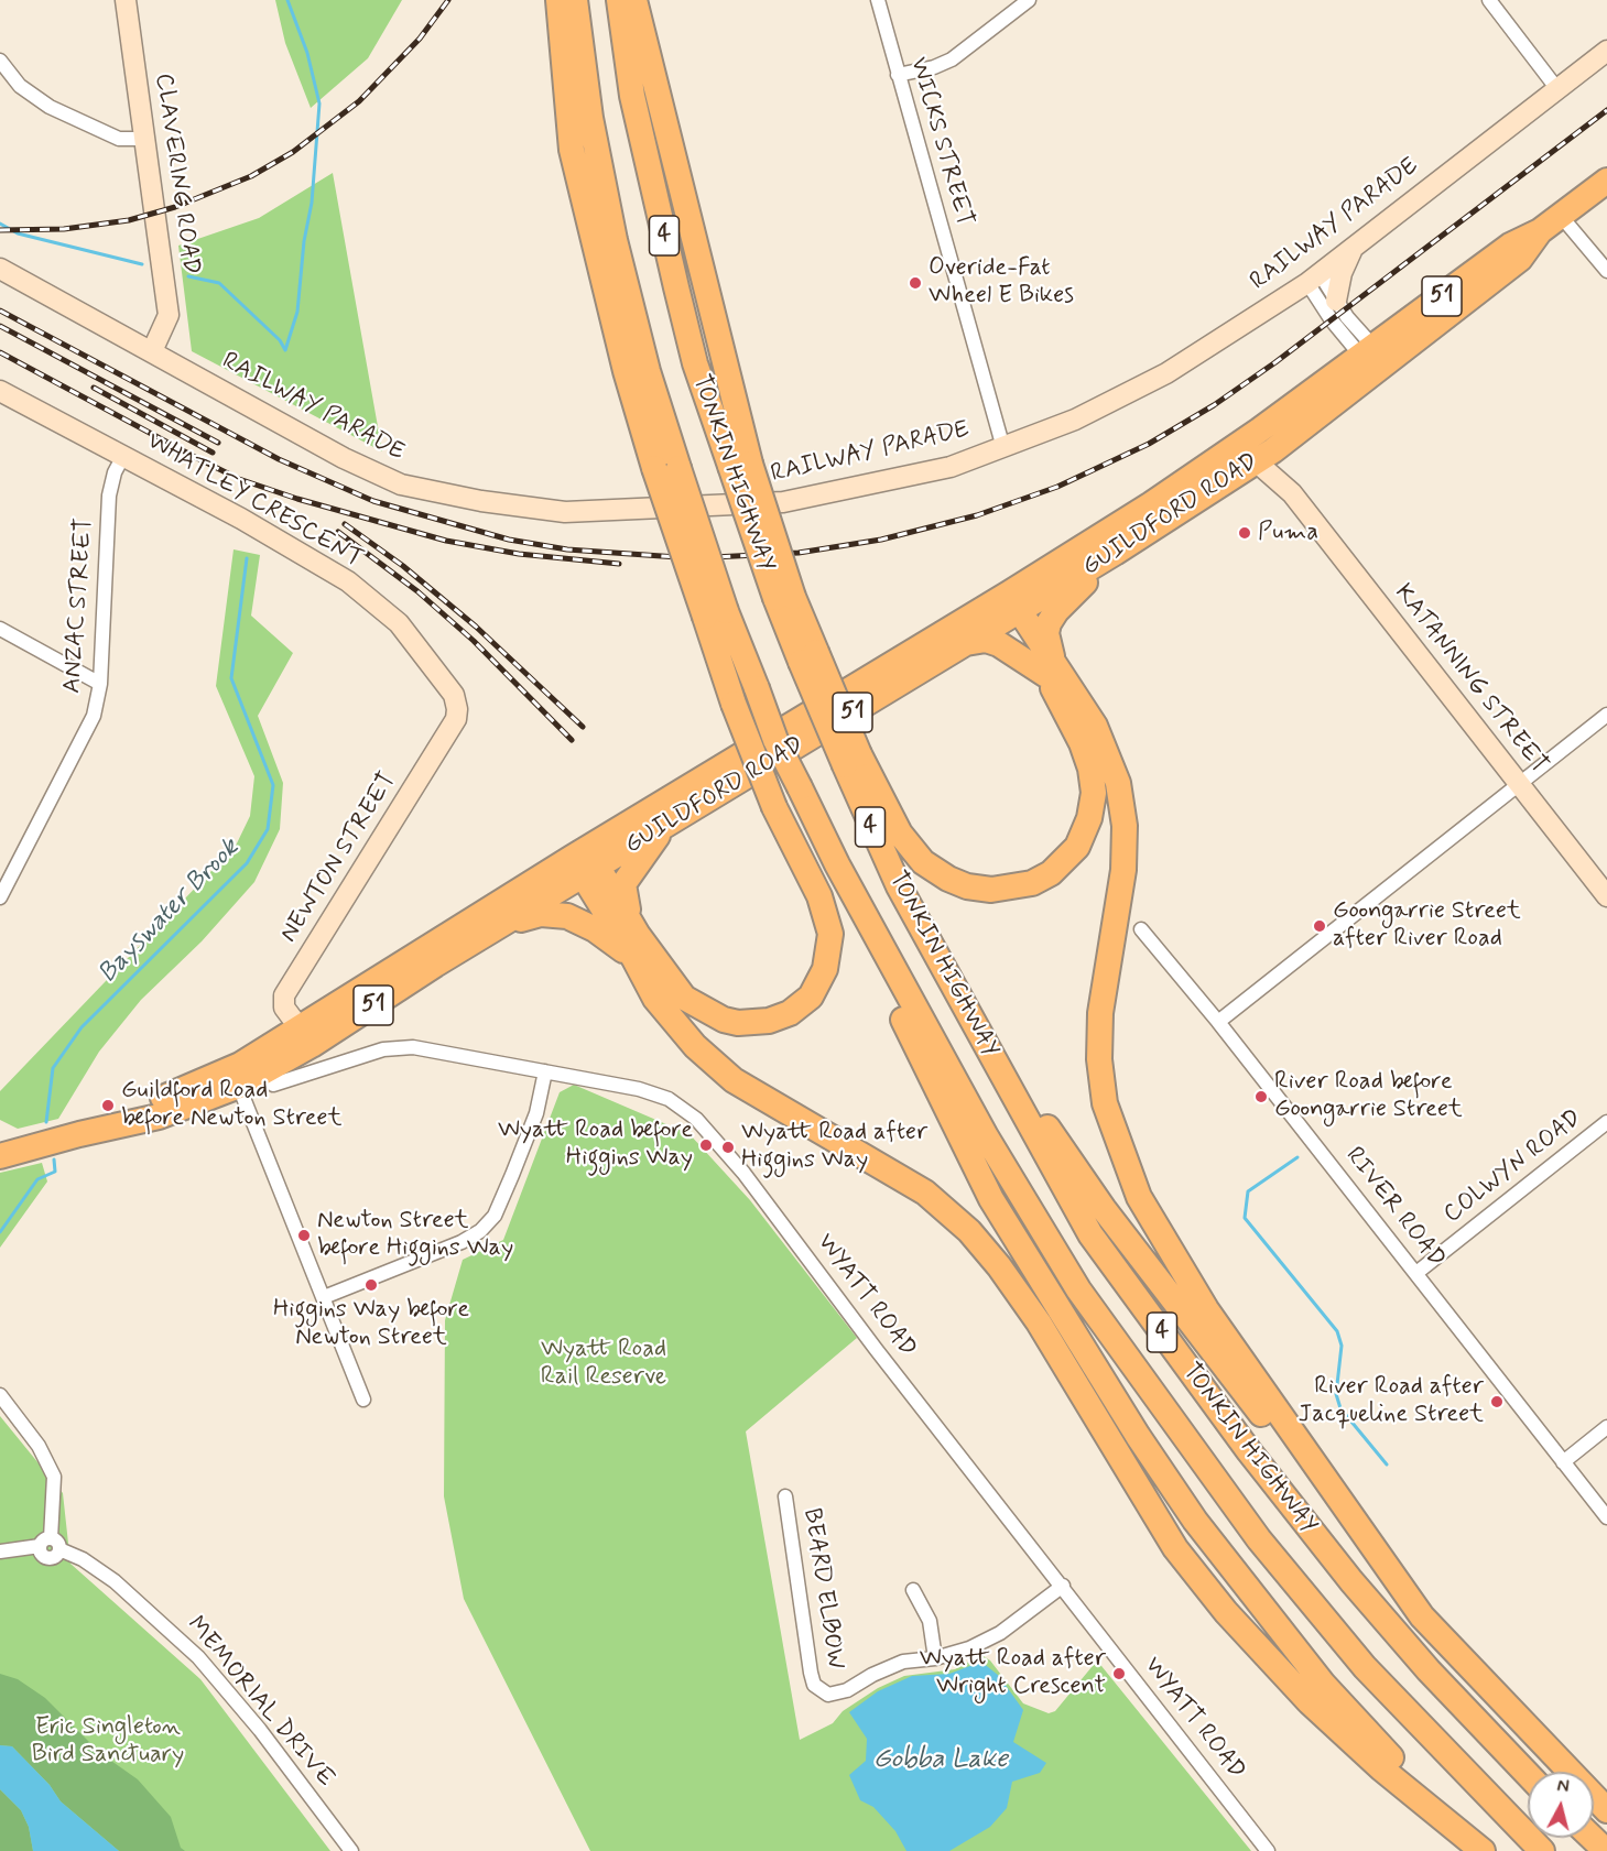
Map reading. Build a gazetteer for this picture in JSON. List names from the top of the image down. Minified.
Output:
{"streets":{"highway":["4","51","TONKIN HIGHWAY","GUILDFORD ROAD"],"street":["WICKS STREET","CLAVERING ROAD","RAILWAY PARADE","WHATLEY CRESCENT","ANZAC STREET","KATANNING STREET","NEWTON STREET","COLWYN ROAD","RIVER ROAD","WYATT ROAD","BEARD ELBOW","MEMORIAL DRIVE"]},"crossings":[["WICKS STREET","RAILWAY PARADE"],["CLAVERING ROAD","RAILWAY PARADE"],["WHATLEY CRESCENT","ANZAC STREET"],["WHATLEY CRESCENT","NEWTON STREET"],["GUILDFORD ROAD","KATANNING STREET"],["GUILDFORD ROAD","NEWTON STREET"],["COLWYN ROAD","RIVER ROAD"],["WYATT ROAD","BEARD ELBOW"]],"water":["Bayswater Brook","Gobba Lake"],"parks":["Wyatt Road Rail Reserve","Eric Singleton Bird Sanctuary"],"places":["Overide-Fat Wheel E Bikes","Puma","Goongarrie Street after River Road","River Road before Goongarrie Street","Guildford Road before Newton Street","Wyatt Road before Higgins Way","Wyatt Road after Higgins Way","Newton Street before Higgins Way","Higgins Way before Newton Street","River Road after Jacqueline Street","Wyatt Road after Wright Crescent"],"north":"top"}
